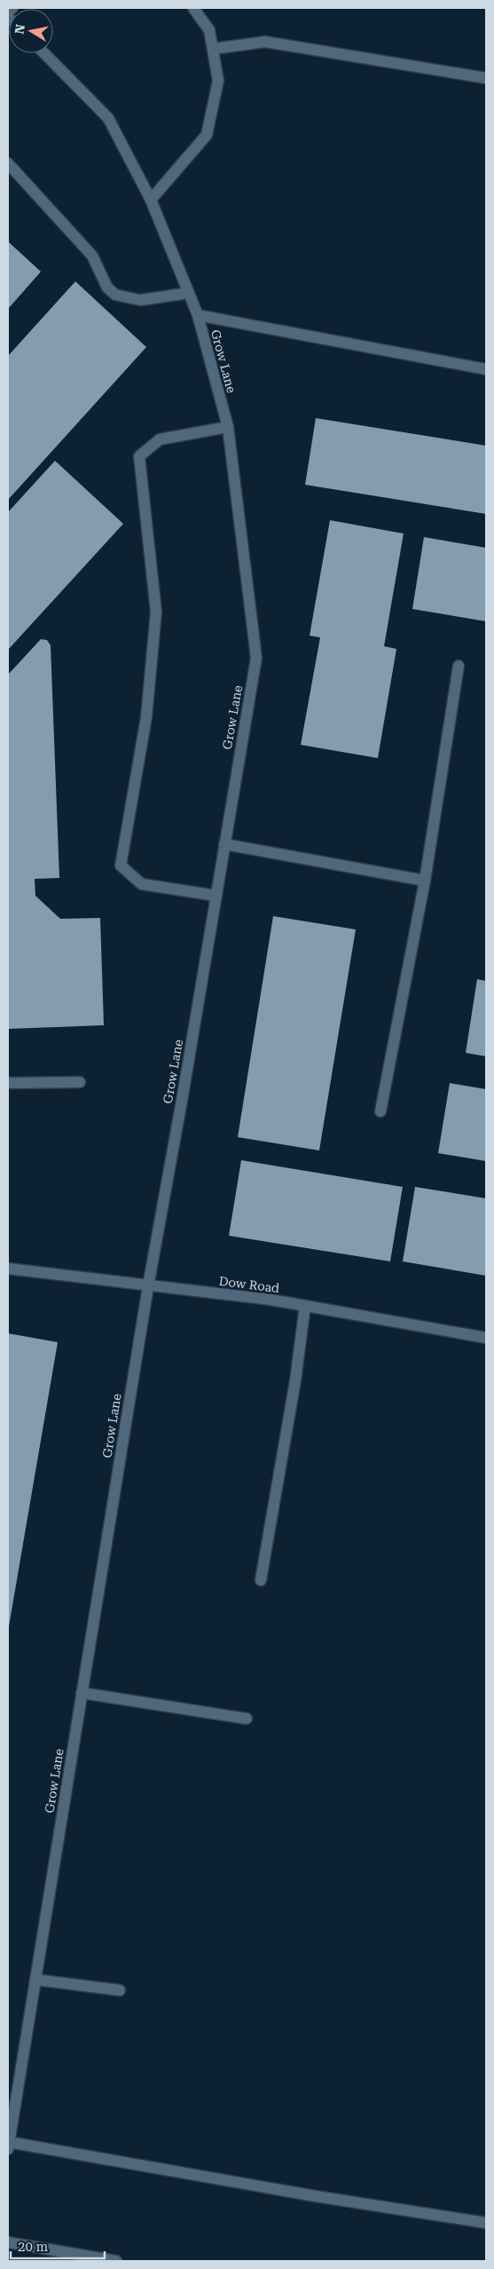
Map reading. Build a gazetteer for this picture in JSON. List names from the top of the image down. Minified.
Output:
{"streets":{"street":["Grow Lane","Dow Road"]},"crossings":[["Grow Lane","Dow Road"]],"scale_bar":"20 m","north":"left"}
